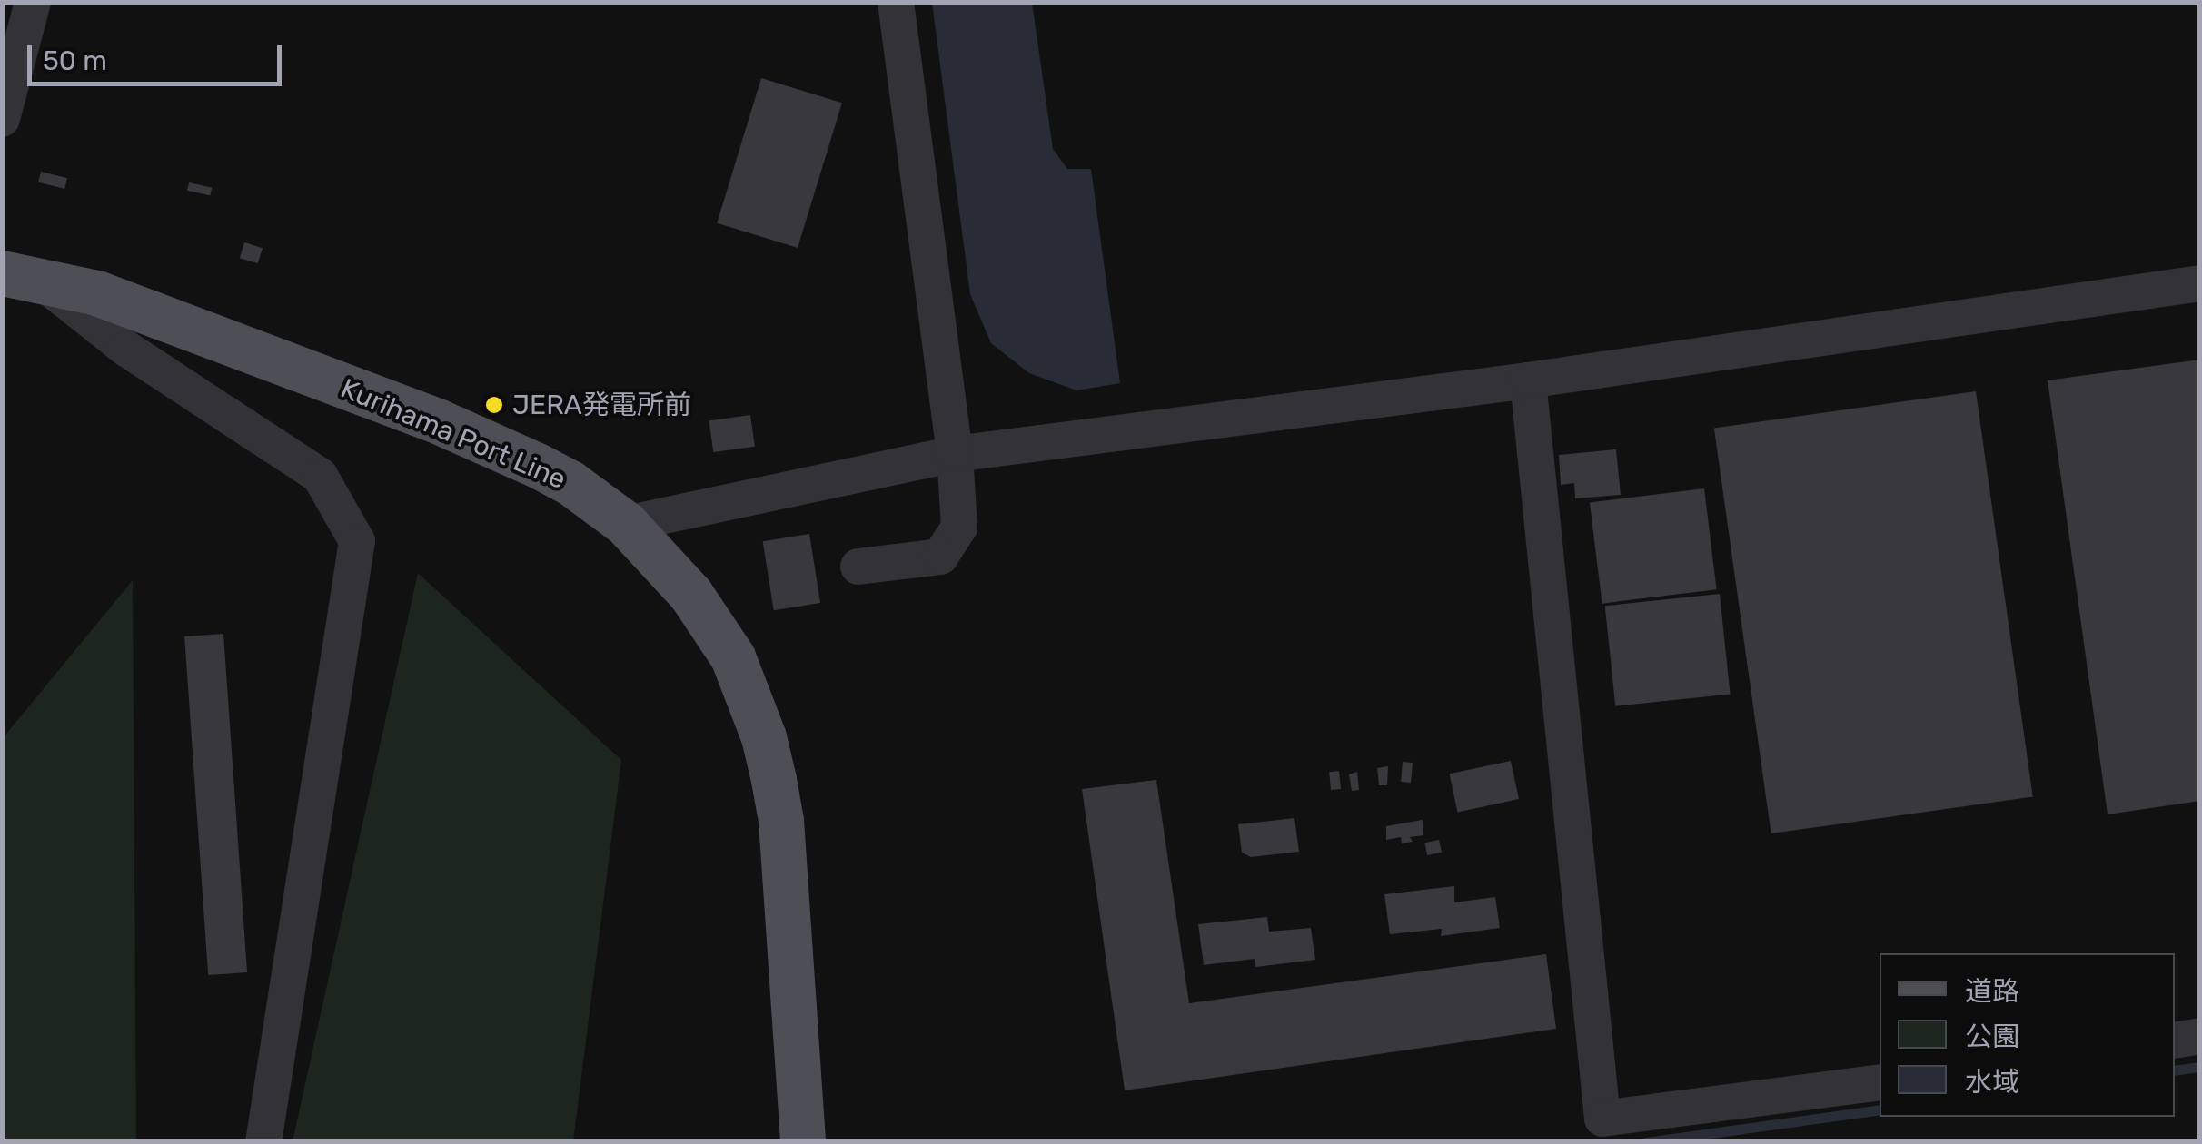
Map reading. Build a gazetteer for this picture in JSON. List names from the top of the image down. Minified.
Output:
{"streets":{"main road":["Kurihama Port Line"]},"places":["JERA発電所前"],"legend":["道路","公園","水域"],"scale_bar":"50 m"}
